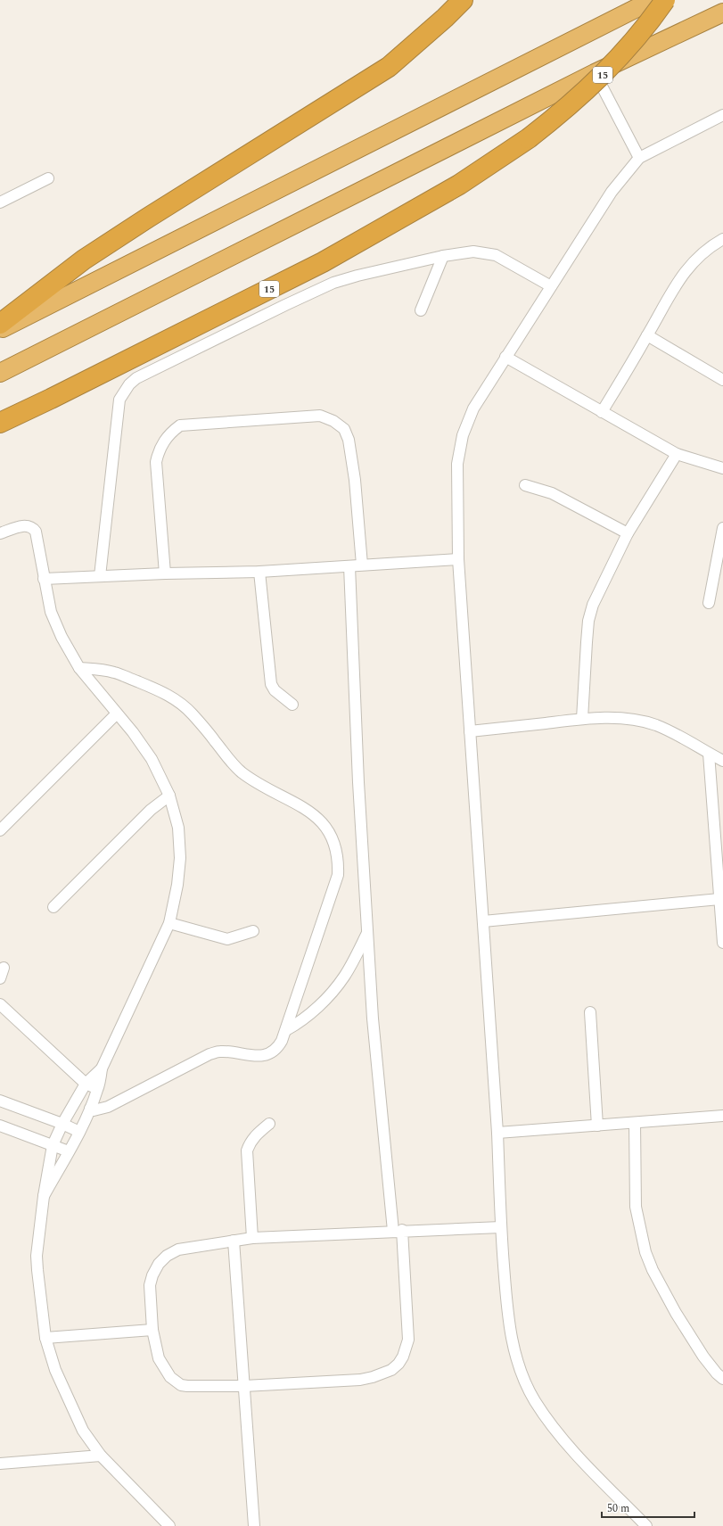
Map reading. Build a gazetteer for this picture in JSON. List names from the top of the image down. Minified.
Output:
{"streets":{"highway":["15"]},"scale_bar":"50 m"}
